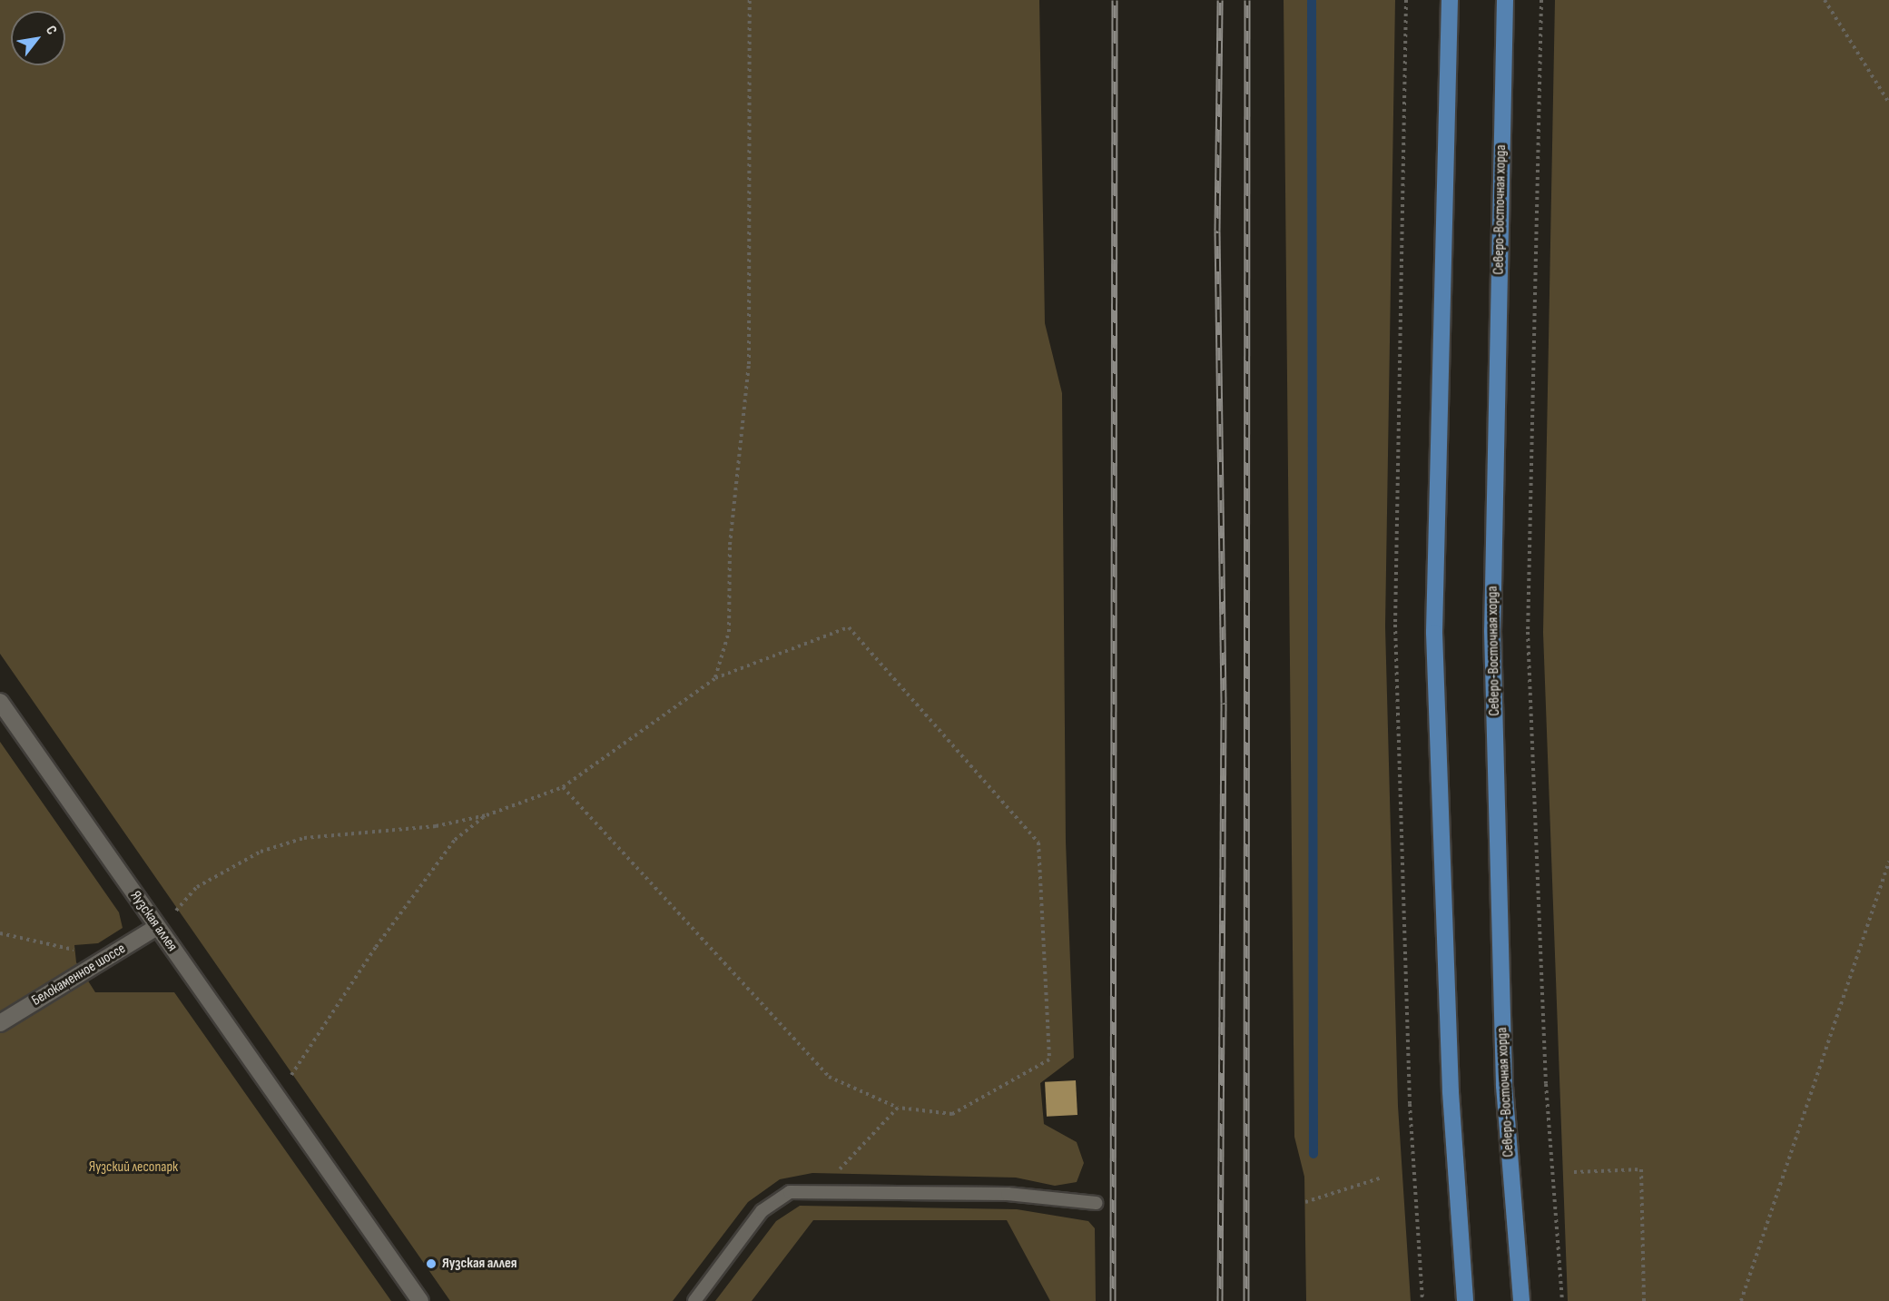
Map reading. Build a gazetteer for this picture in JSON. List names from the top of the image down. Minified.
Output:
{"streets":{"main road":["Северо-Восточная хорда"],"street":["Яузская аллея","Белокаменное шоссе"]},"crossings":[["Яузская аллея","Белокаменное шоссе"]],"parks":["Яузский лесопарк"],"places":["Яузская аллея"],"north":"top right"}
